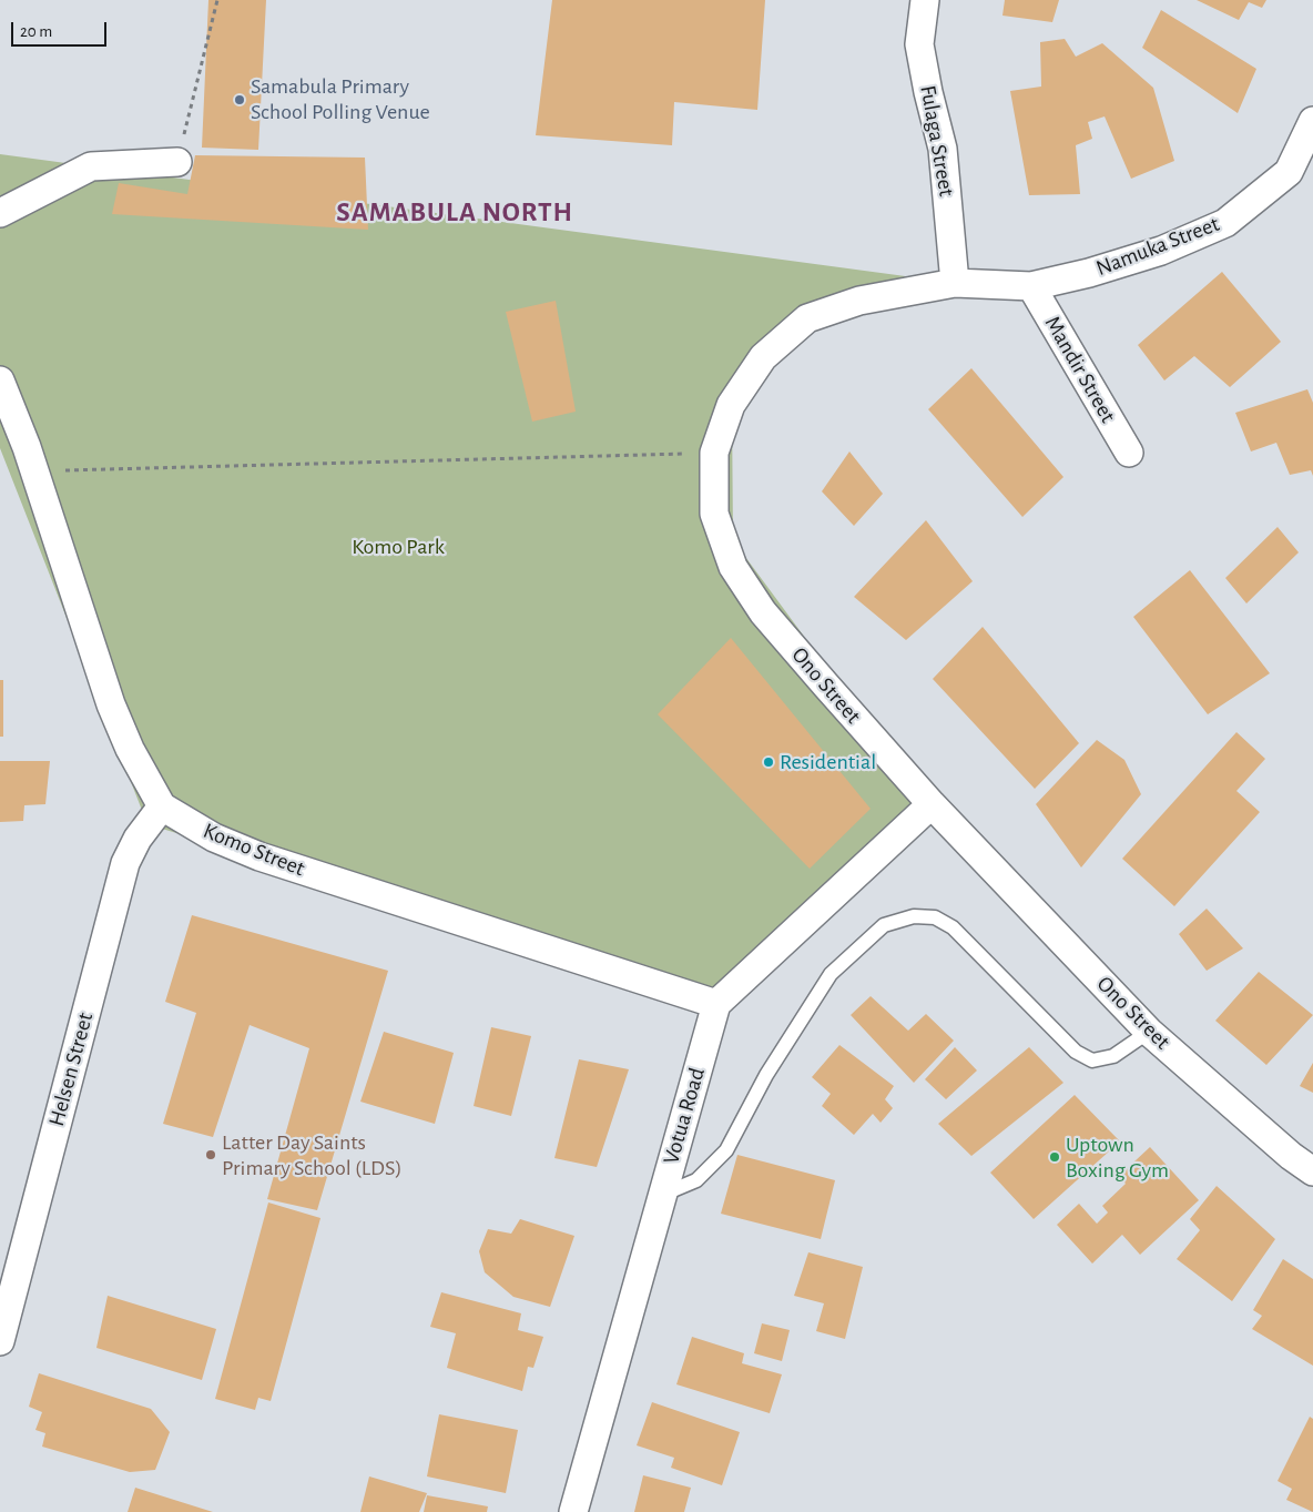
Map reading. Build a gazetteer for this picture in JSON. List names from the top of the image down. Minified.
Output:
{"streets":{"street":["Fulaga Street","Namuka Street","Mandir Street","Ono Street","Komo Street","Helsen Street","Votua Road"]},"crossings":[["Fulaga Street","Namuka Street"],["Fulaga Street","Ono Street"],["Namuka Street","Mandir Street"],["Namuka Street","Ono Street"],["Komo Street","Helsen Street"],["Komo Street","Votua Road"]],"districts":["SAMABULA NORTH"],"parks":["Komo Park"],"places":["Samabula Primary School Polling Venue","Residential","Latter Day Saints Primary School (LDS)","Uptown Boxing Gym"],"scale_bar":"20 m"}
